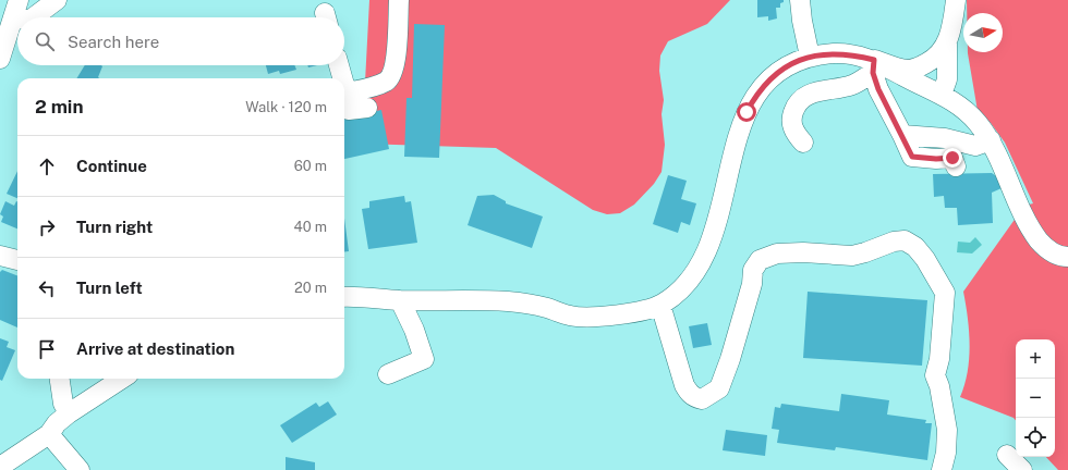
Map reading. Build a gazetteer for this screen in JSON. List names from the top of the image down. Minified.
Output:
{"north":"right","page":{"search":"Search here","heading":["2 min","Walk · 120 m"],"list":[["Continue","60 m"],["Turn right","40 m"],["Turn left","20 m"],"Arrive at destination"],"map_buttons":["+","−"]}}
